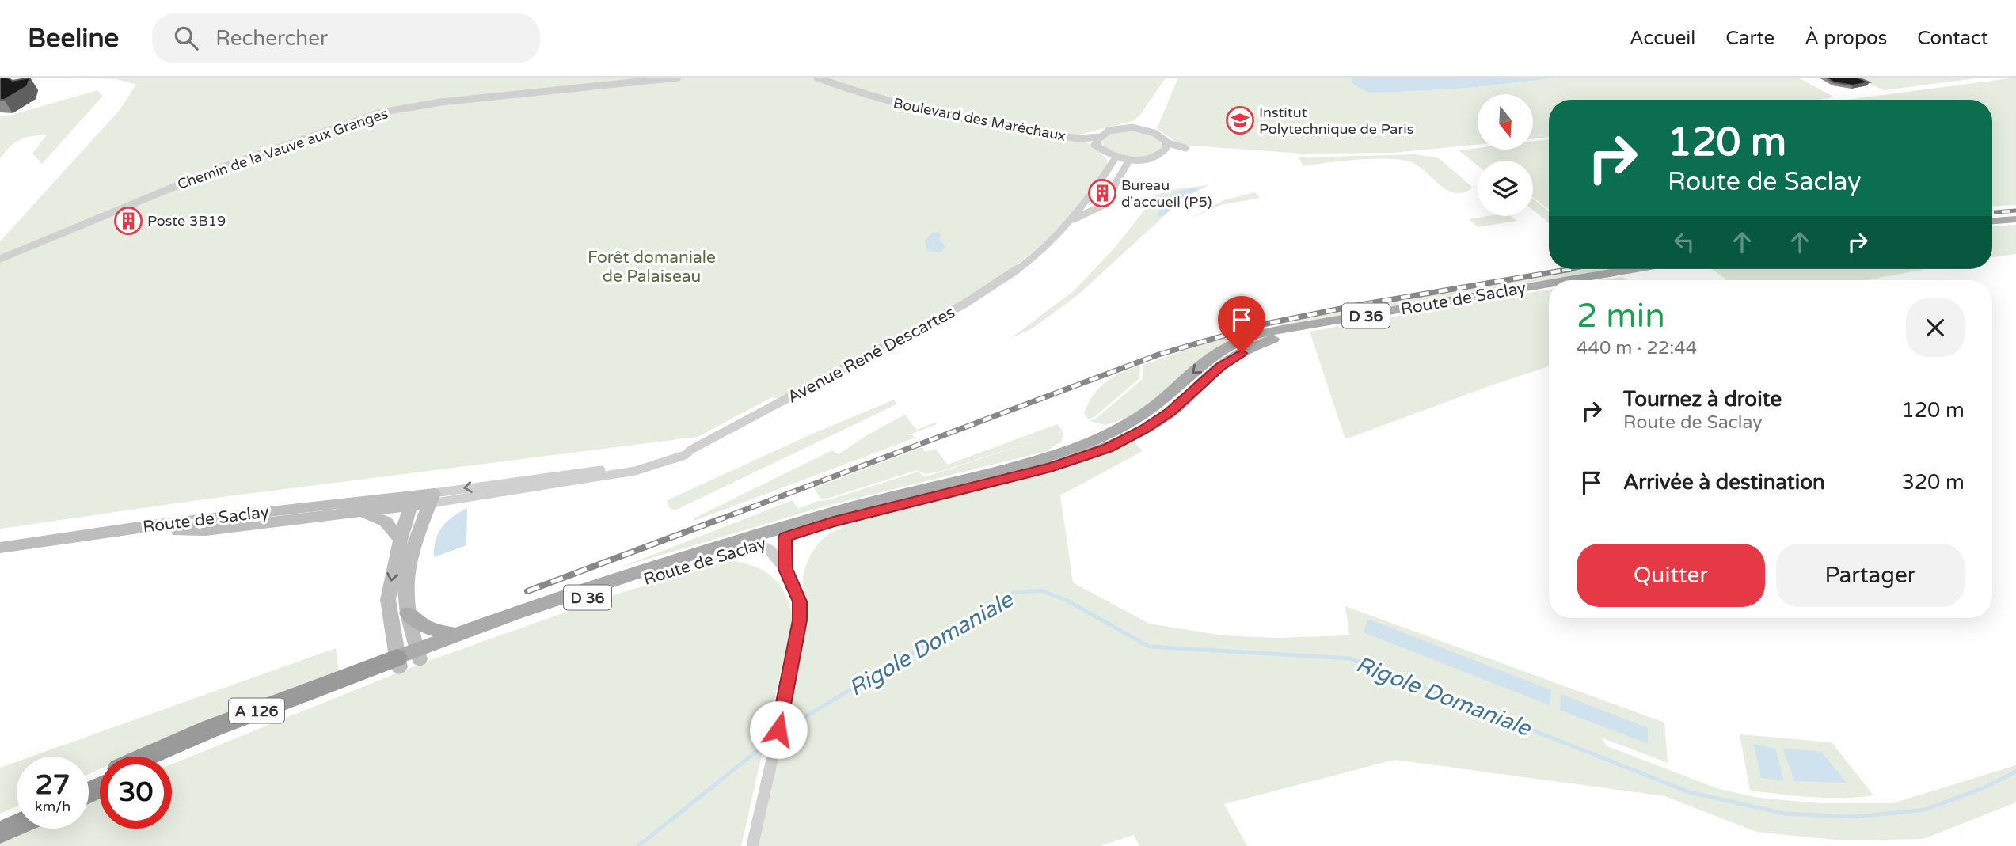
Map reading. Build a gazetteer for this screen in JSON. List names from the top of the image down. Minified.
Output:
{"streets":{"highway":["A 126"],"main road":["Route de Saclay","D 36"],"street":["Boulevard des Maréchaux","Chemin de la Vauve aux Granges","Avenue René Descartes"]},"crossings":[["Boulevard des Maréchaux","Avenue René Descartes"],["Route de Saclay","Avenue René Descartes"],["Route de Saclay","A 126"]],"water":["Rigole Domaniale"],"parks":["Forêt domaniale de Palaiseau"],"places":{"school or university":["Institut Polytechnique de Paris"],"building":["Bureau d'accueil (P5)","Poste 3B19"]},"north":"bottom","page":{"header":"Beeline","search":"Rechercher","nav":["Accueil","Carte","À propos","Contact"],"turn":["120 m","Route de Saclay"],"heading":["2 min","440 m · 22:44"],"list":[{"name":"Tournez à droite","note":"Route de Saclay","value":"120 m"},{"name":"Arrivée à destination","value":"320 m"}],"buttons":["Quitter","Partager"],"speed":"27 km/h","limit":"30"}}
